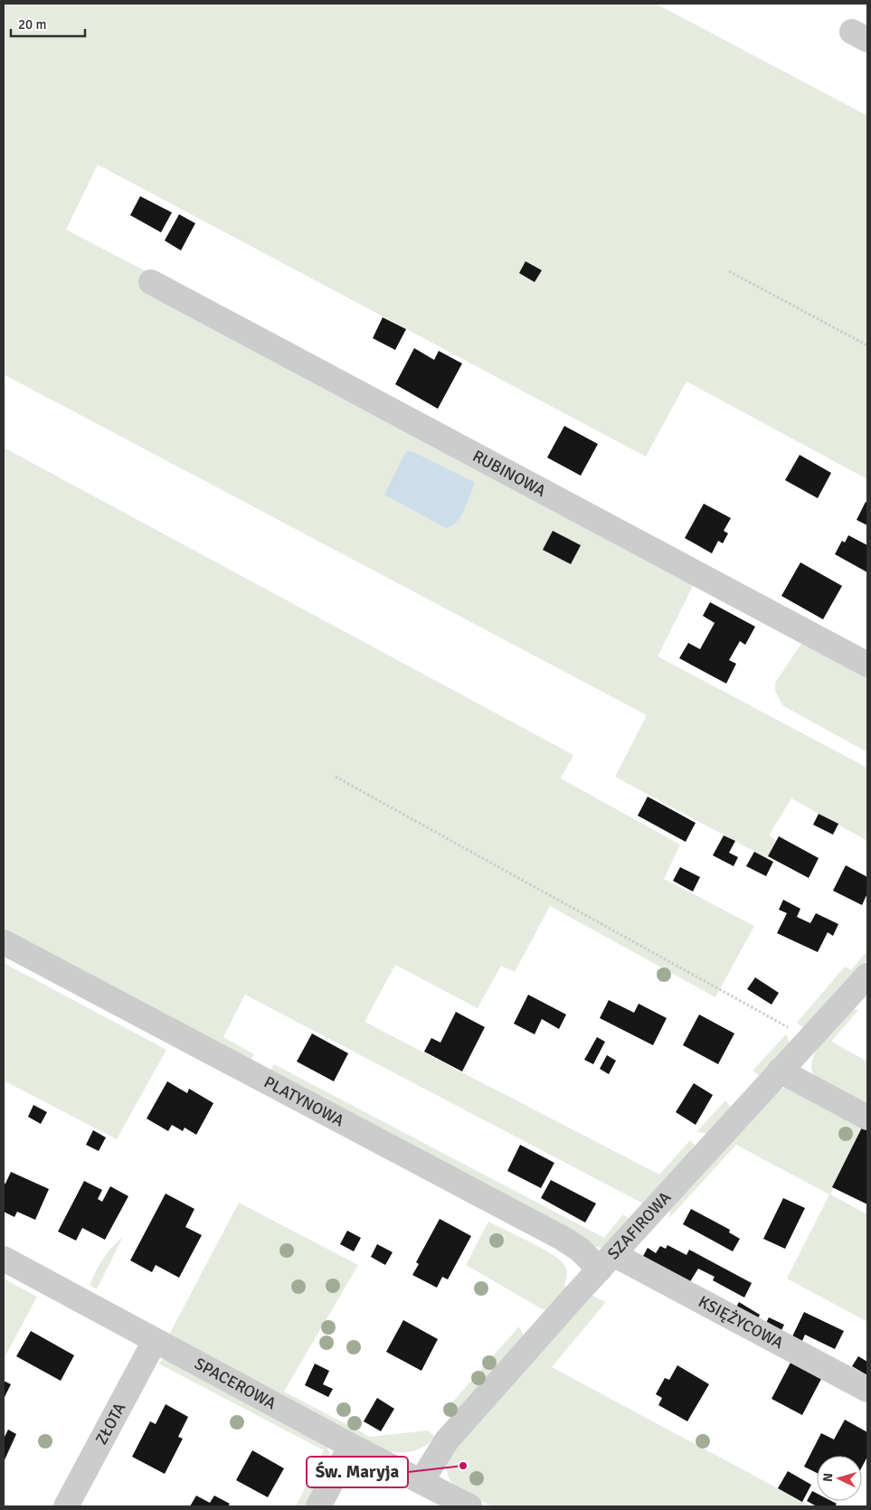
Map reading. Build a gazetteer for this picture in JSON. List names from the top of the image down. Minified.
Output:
{"streets":{"street":["RUBINOWA","PLATYNOWA","SZAFIROWA","KSIĘŻYCOWA","SPACEROWA","ZŁOTA"]},"crossings":[["PLATYNOWA","SZAFIROWA"],["PLATYNOWA","KSIĘŻYCOWA"],["SZAFIROWA","KSIĘŻYCOWA"],["SZAFIROWA","SPACEROWA"],["SPACEROWA","ZŁOTA"]],"places":["Św. Maryja"],"scale_bar":"20 m","north":"left"}
